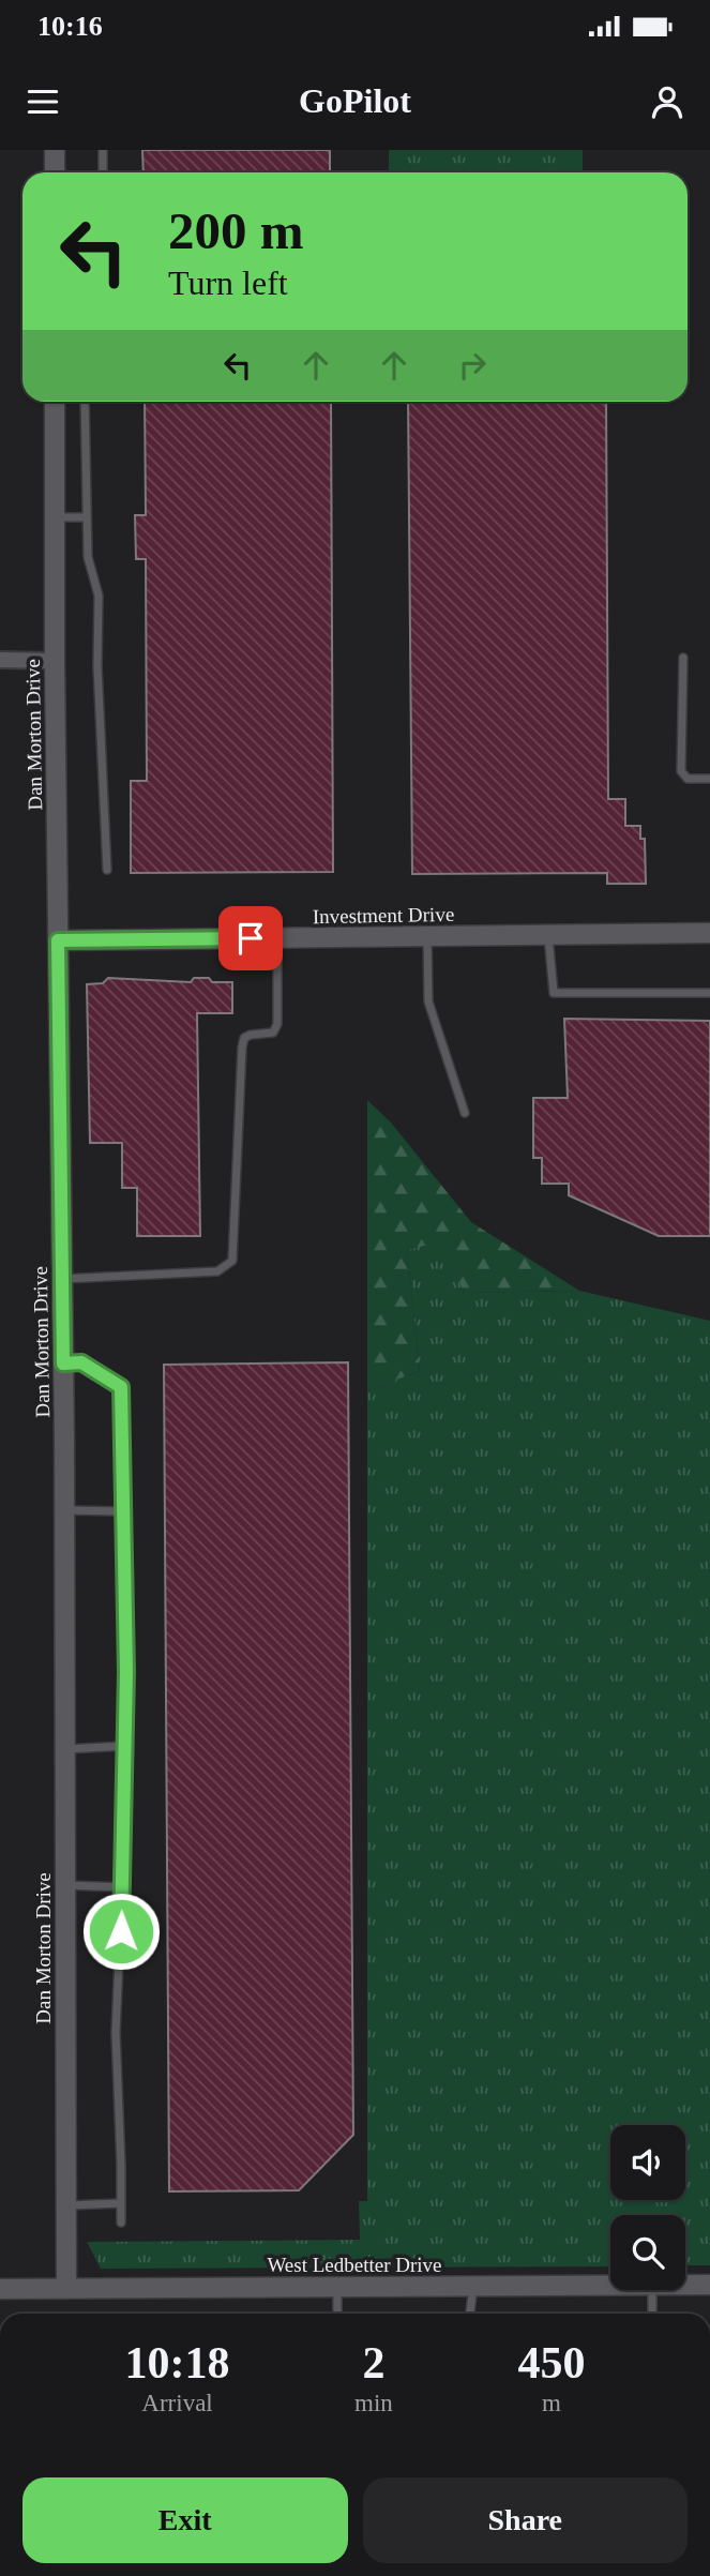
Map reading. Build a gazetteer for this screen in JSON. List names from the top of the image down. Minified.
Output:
{"streets":{"street":["Dan Morton Drive","Investment Drive","West Ledbetter Drive"]},"crossings":[["Dan Morton Drive","Investment Drive"],["Dan Morton Drive","West Ledbetter Drive"]],"page":{"status":"10:16","header":"GoPilot","turn":["200 m","Turn left"],"eta":["10:18","Arrival","2","min","450","m"],"buttons":["Exit","Share"]}}
